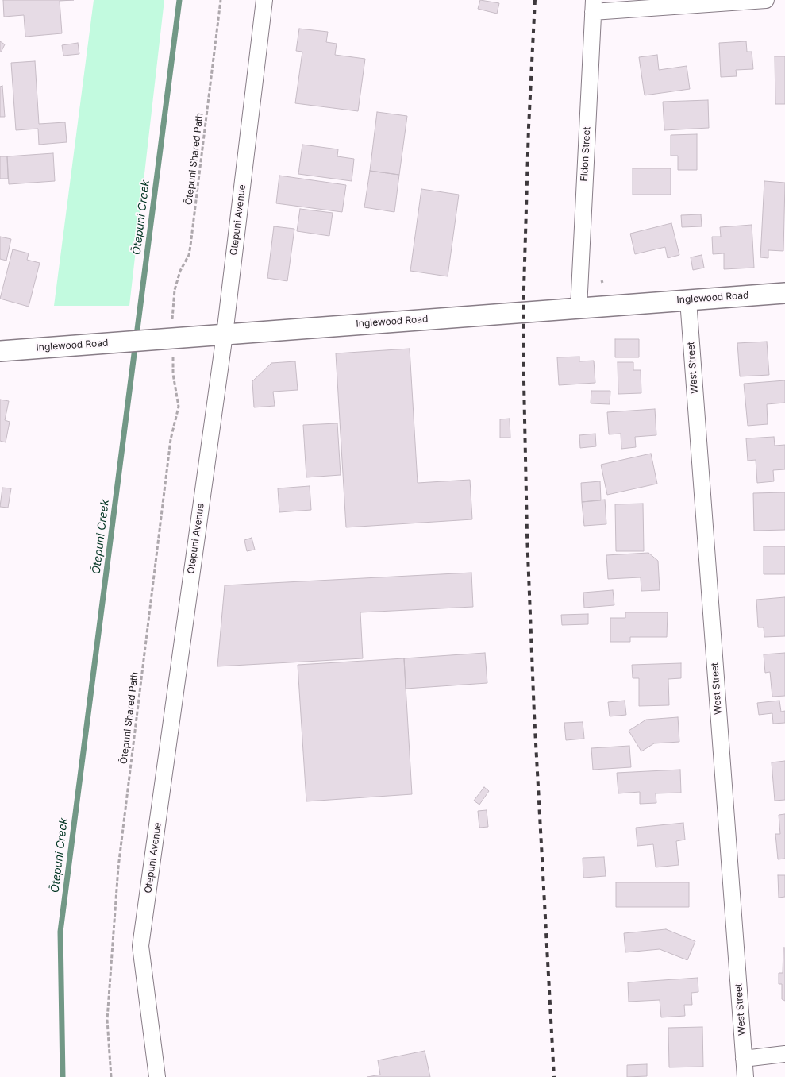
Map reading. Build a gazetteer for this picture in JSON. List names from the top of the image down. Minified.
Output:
{"streets":{"street":["Eldon Street","Otepuni Avenue","Inglewood Road","West Street"],"path":["Ōtepuni Shared Path"]},"crossings":[["Eldon Street","Inglewood Road"],["Otepuni Avenue","Inglewood Road"],["Inglewood Road","West Street"]],"water":["Ōtepuni Creek"]}
